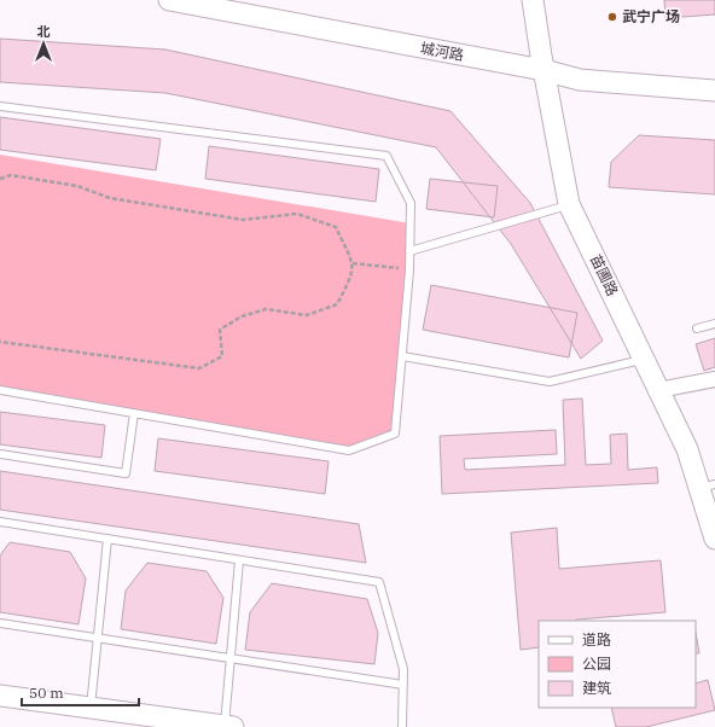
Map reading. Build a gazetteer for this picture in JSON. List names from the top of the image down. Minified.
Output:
{"streets":{"main road":["城河路","苗圃路"]},"crossings":[["城河路","苗圃路"]],"places":["武宁广场"],"legend":["道路","公园","建筑"],"scale_bar":"50 m","north":"top"}
